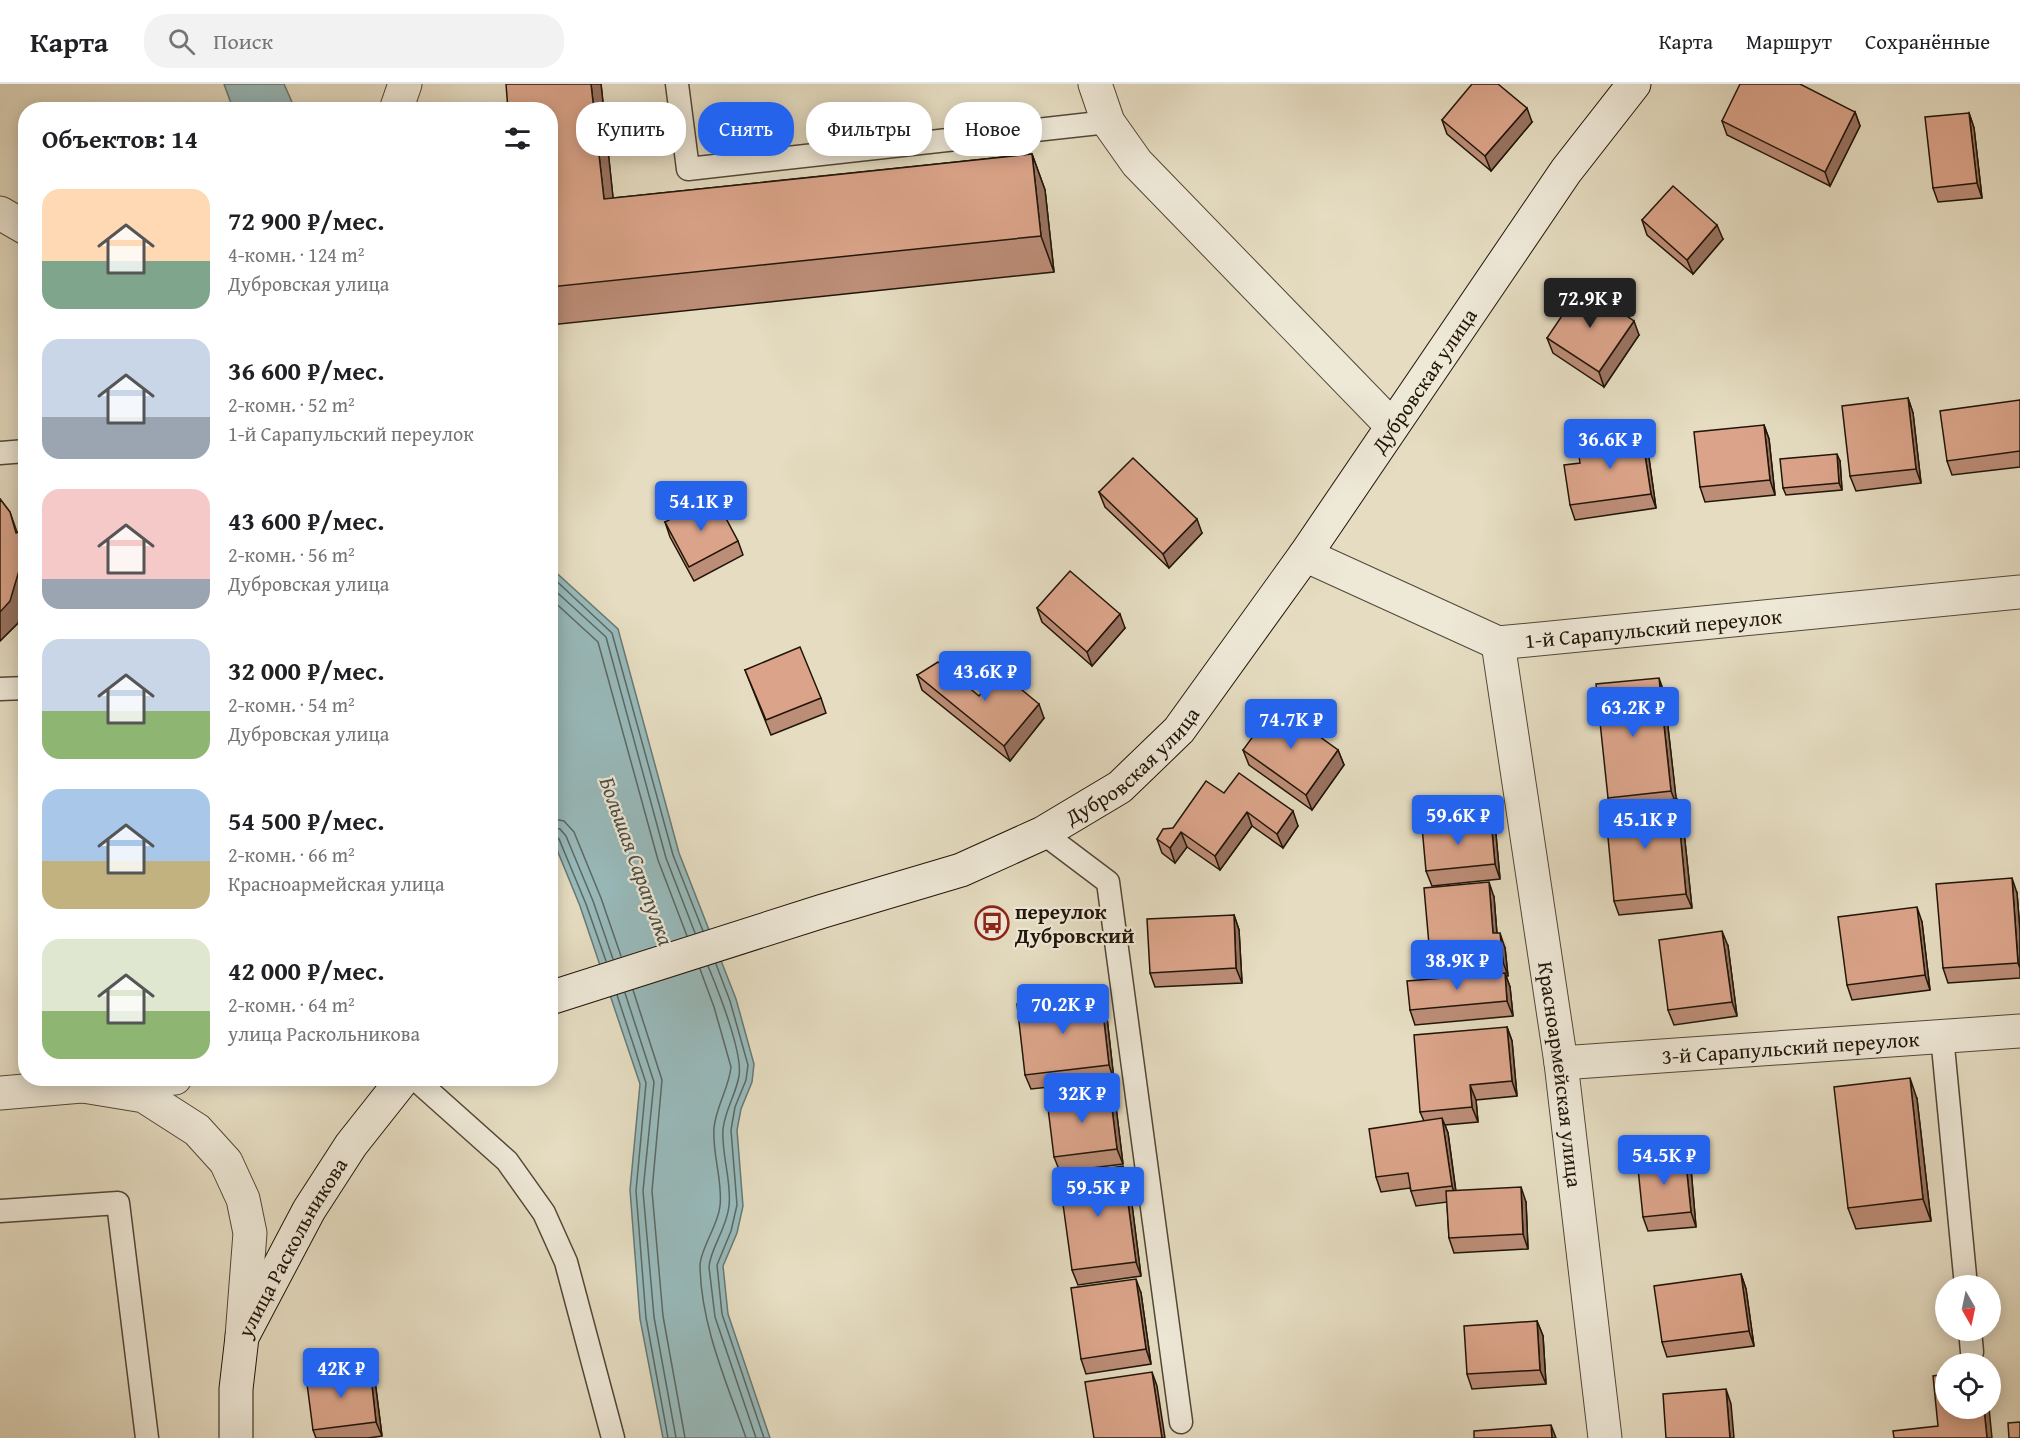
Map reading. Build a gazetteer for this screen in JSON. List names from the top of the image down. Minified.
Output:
{"streets":{"street":["Дубровская улица","1-й Сарапульский переулок","3-й Сарапульский переулок","Красноармейская улица","улица Раскольникова"]},"crossings":[["Дубровская улица","1-й Сарапульский переулок"],["1-й Сарапульский переулок","Красноармейская улица"],["3-й Сарапульский переулок","Красноармейская улица"]],"water":["Большая Сарапулка"],"places":{"bus stop":["переулок Дубровский"]},"north":"bottom","page":{"header":"Карта","search":"Поиск","nav":["Карта","Маршрут","Сохранённые"],"chip":["Купить","Снять","Фильтры","Новое"],"heading":"Объектов: 14","list":[{"name":"72 900 ₽/мес.","note":"4-комн. · 124 m² · Дубровская улица"},{"name":"36 600 ₽/мес.","note":"2-комн. · 52 m² · 1-й Сарапульский переулок"},{"name":"43 600 ₽/мес.","note":"2-комн. · 56 m² · Дубровская улица"},{"name":"32 000 ₽/мес.","note":"2-комн. · 54 m² · Дубровская улица"},{"name":"54 500 ₽/мес.","note":"2-комн. · 66 m² · Красноармейская улица"},{"name":"42 000 ₽/мес.","note":"2-комн. · 64 m² · улица Раскольникова"}],"price":["72.9K ₽","36.6K ₽","54.1K ₽","43.6K ₽","63.2K ₽","74.7K ₽","59.6K ₽","45.1K ₽","38.9K ₽","70.2K ₽","32K ₽","54.5K ₽","59.5K ₽","42K ₽"]}}
